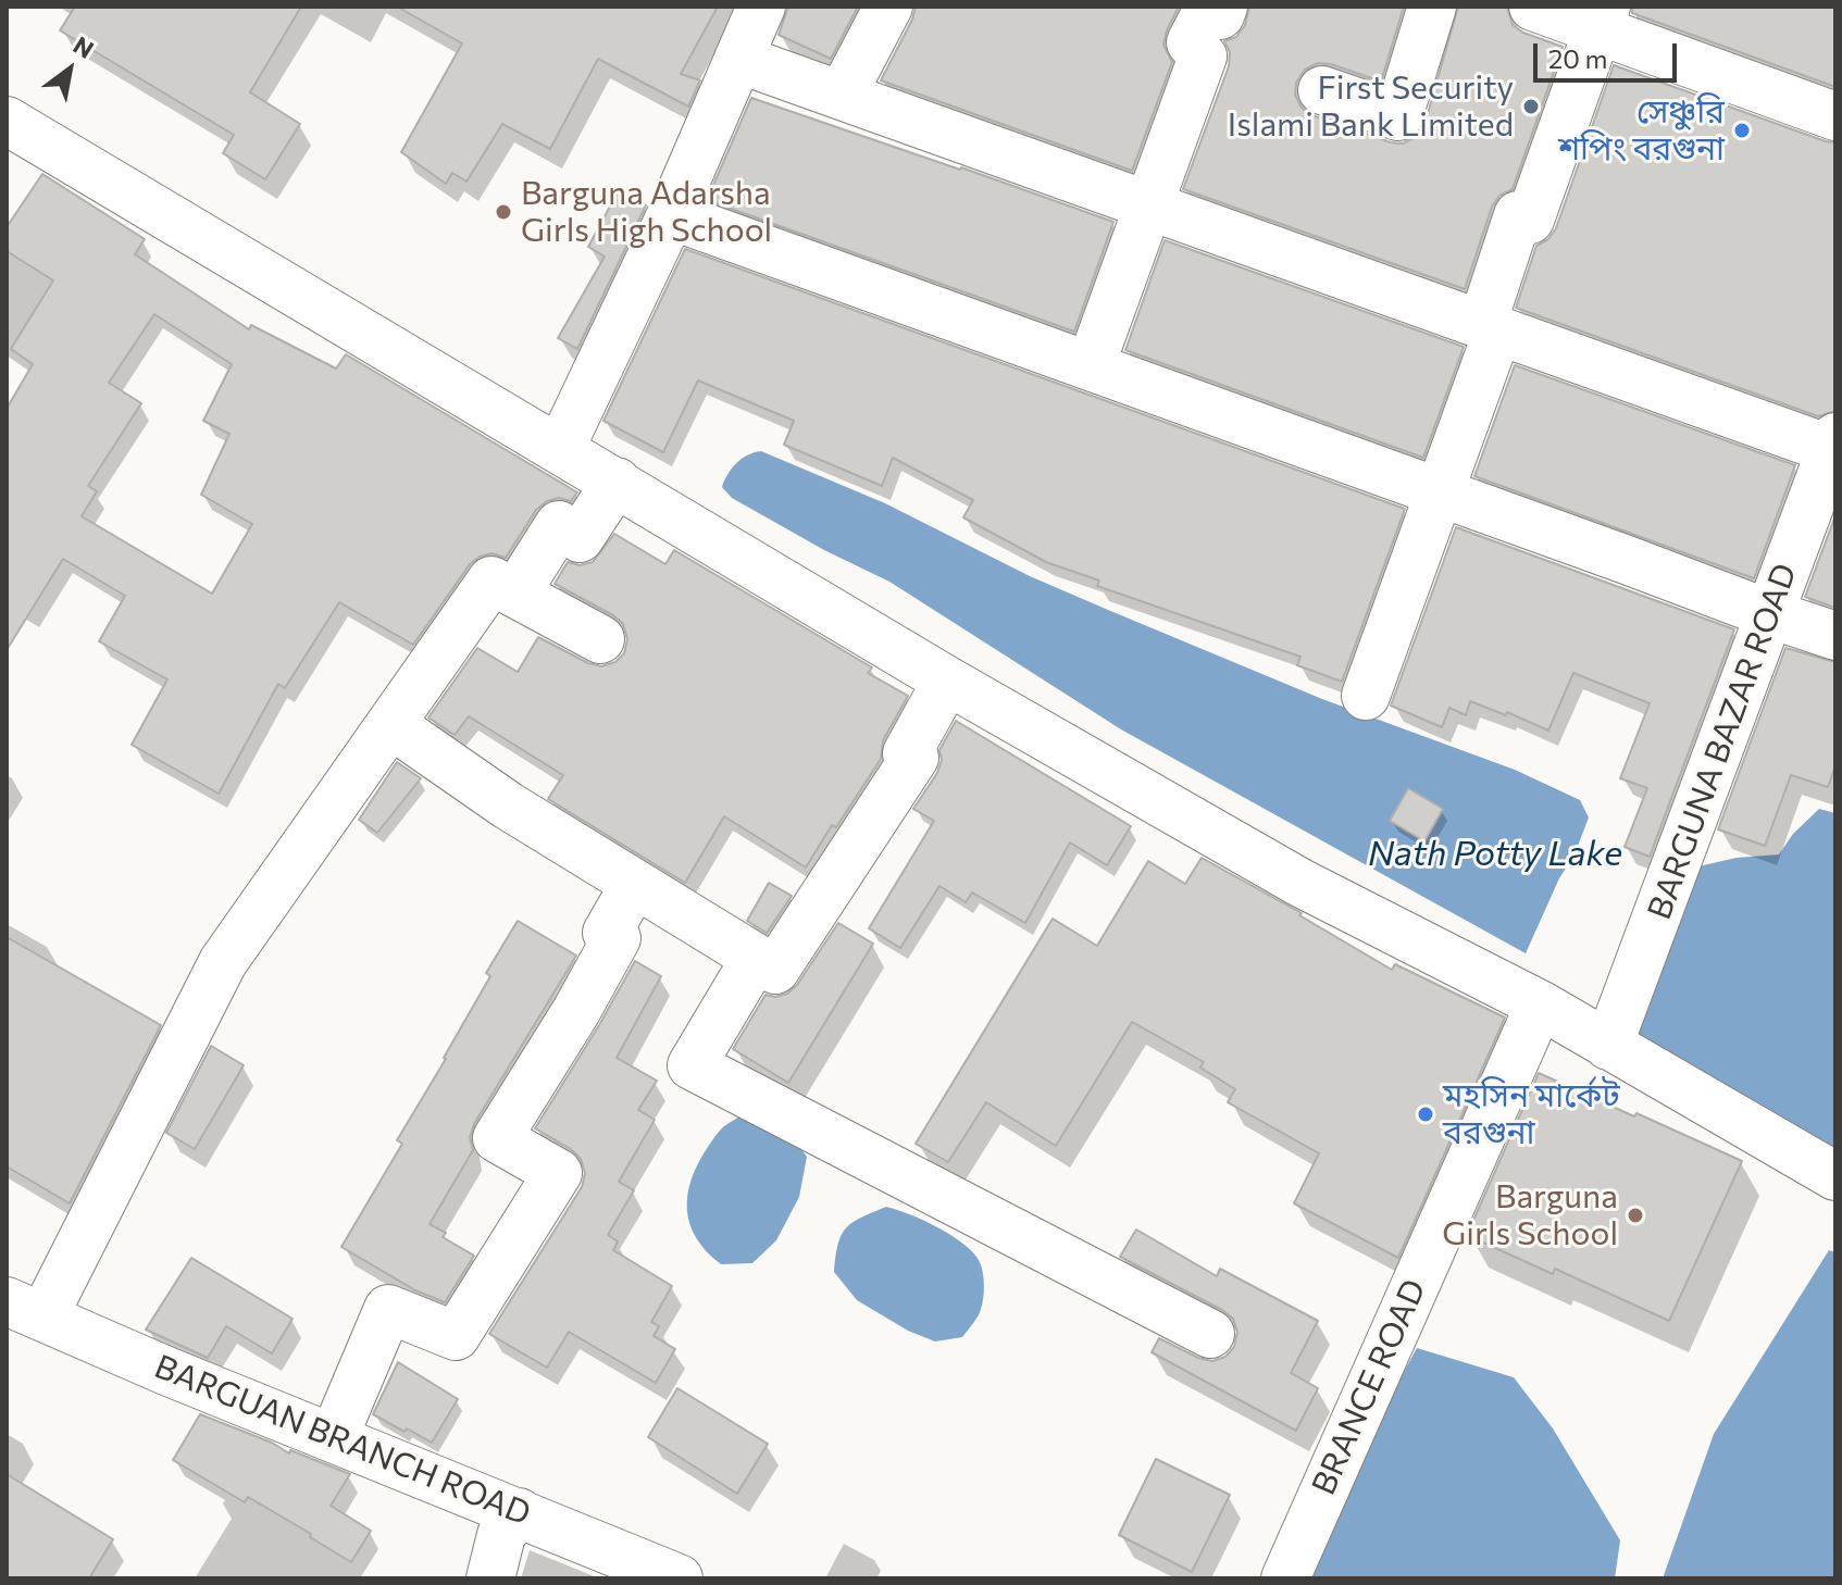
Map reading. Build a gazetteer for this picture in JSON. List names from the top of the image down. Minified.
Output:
{"streets":{"street":["BARGUNA BAZAR ROAD","BRANCE ROAD","BARGUAN BRANCH ROAD"]},"water":["Nath Potty Lake"],"places":["First Security Islami Bank Limited","সেঞ্চুরি শপিং বরগুনা","Barguna Adarsha Girls High School","মহসিন মার্কেট বরগুনা","Barguna Girls School"],"scale_bar":"20 m","north":"top right"}
